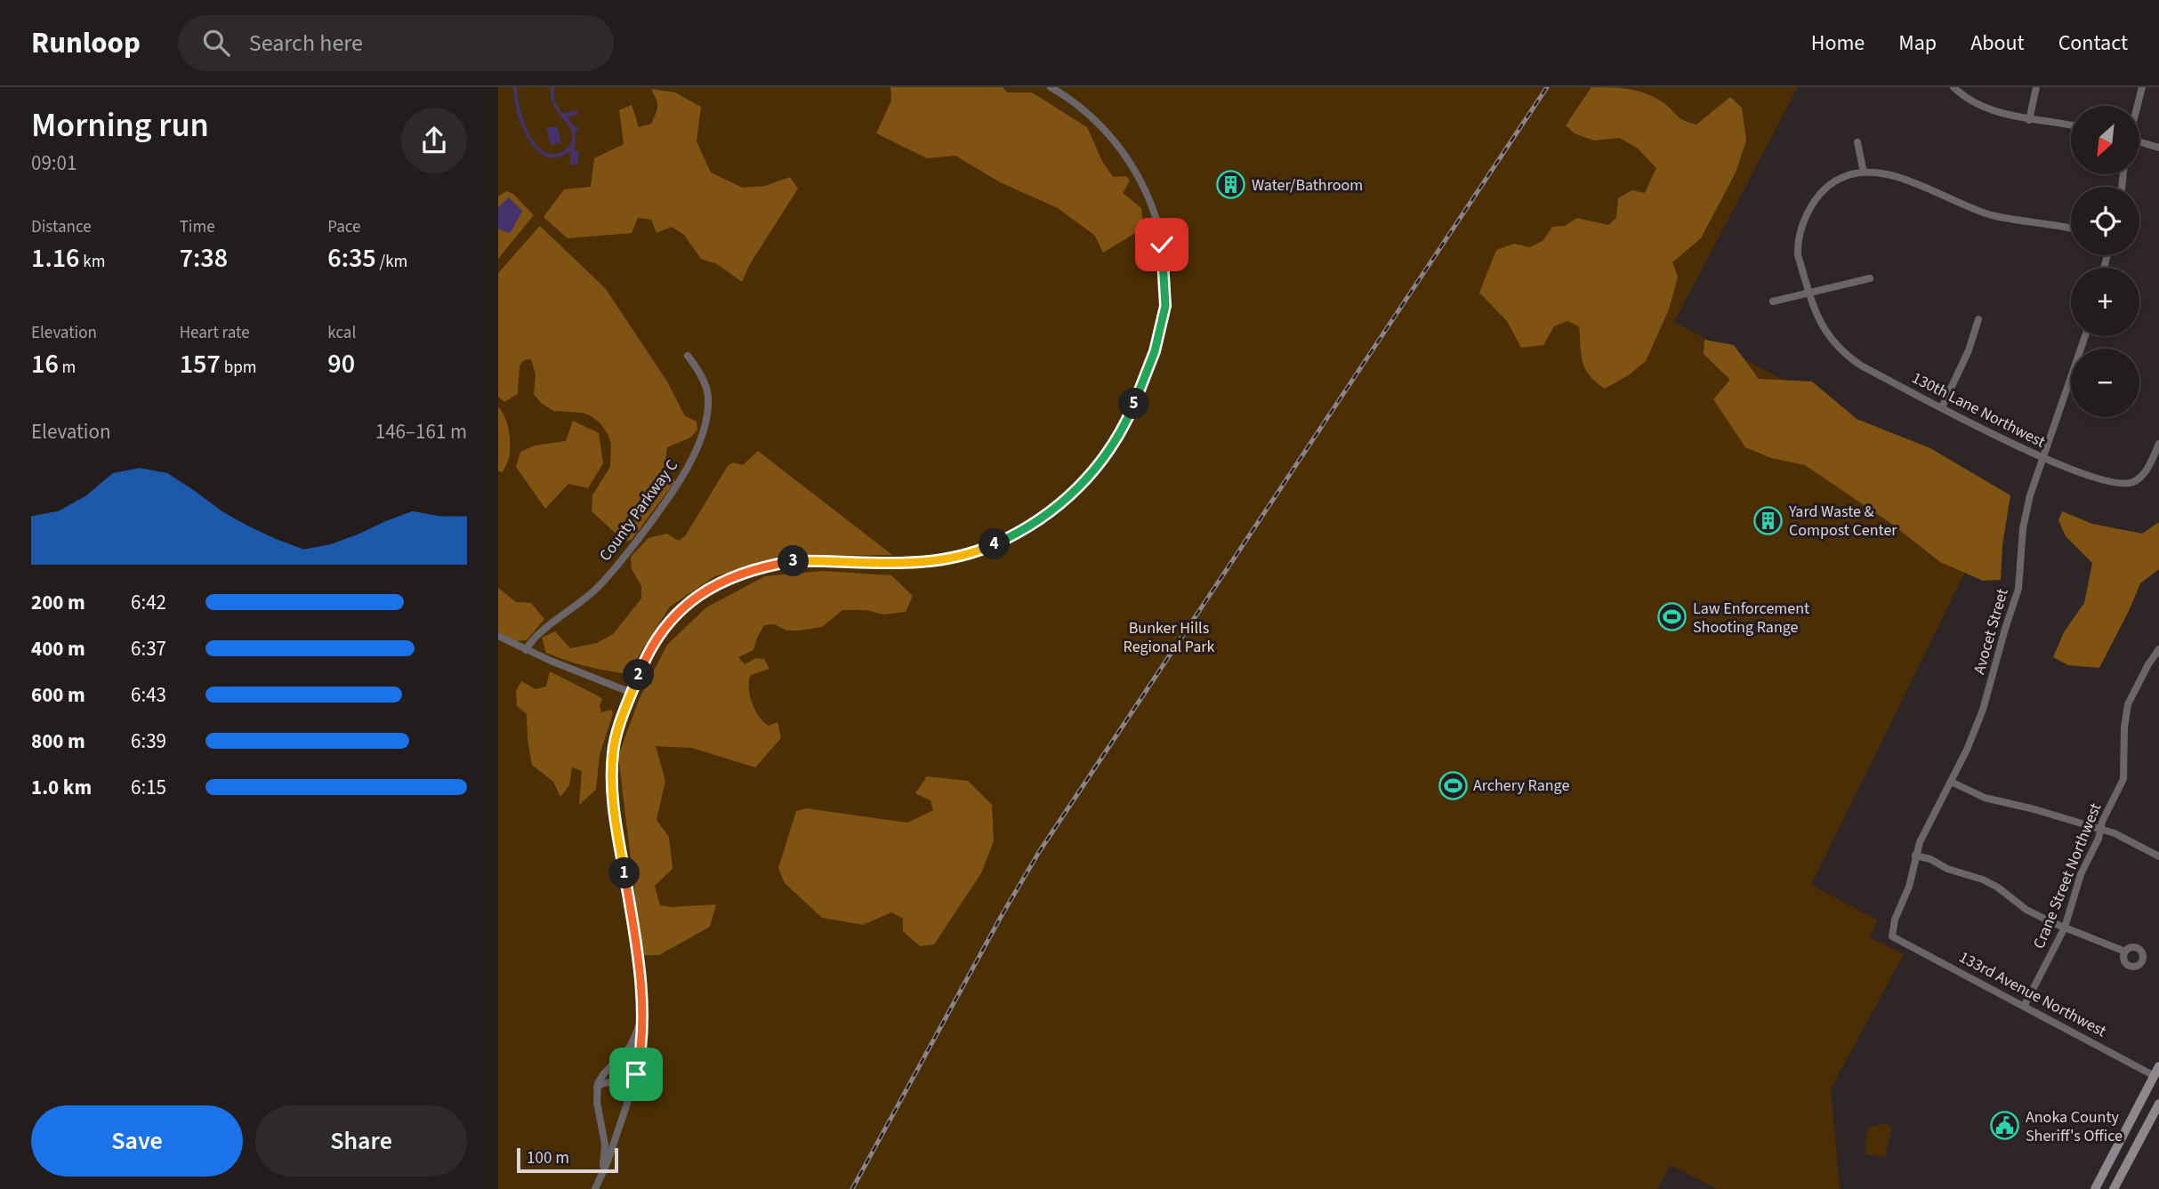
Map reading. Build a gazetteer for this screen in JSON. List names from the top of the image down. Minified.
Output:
{"streets":{"street":["130th Lane Northwest","County Parkway C","Avocet Street","Crane Street Northwest","133rd Avenue Northwest"]},"crossings":[["130th Lane Northwest","Avocet Street"],["Avocet Street","133rd Avenue Northwest"],["Crane Street Northwest","133rd Avenue Northwest"]],"parks":["Bunker Hills Regional Park"],"places":{"building":["Water/Bathroom","Yard Waste & Compost Center"],"sports":["Law Enforcement Shooting Range","Archery Range"],"public building":["Anoka County Sheriff's Office"]},"scale_bar":"100 m","north":"bottom left","page":{"header":"Runloop","search":"Search here","nav":["Home","Map","About","Contact"],"heading":["Morning run","09:01"],"map_buttons":["+","−"],"stats":[["Distance","1.16 km"],["Time","7:38"],["Pace","6:35 /km"],["Elevation","16 m"],["Heart rate","157 bpm"],["kcal","90"]],"pins":["5","4","3","2","1"],"chart":["Elevation","146–161 m"],"list":[{"name":"200 m","note":"6:42"},{"name":"400 m","note":"6:37"},{"name":"600 m","note":"6:43"},{"name":"800 m","note":"6:39"},{"name":"1.0 km","note":"6:15"}],"buttons":["Save","Share"],"scale":"100 m"}}
